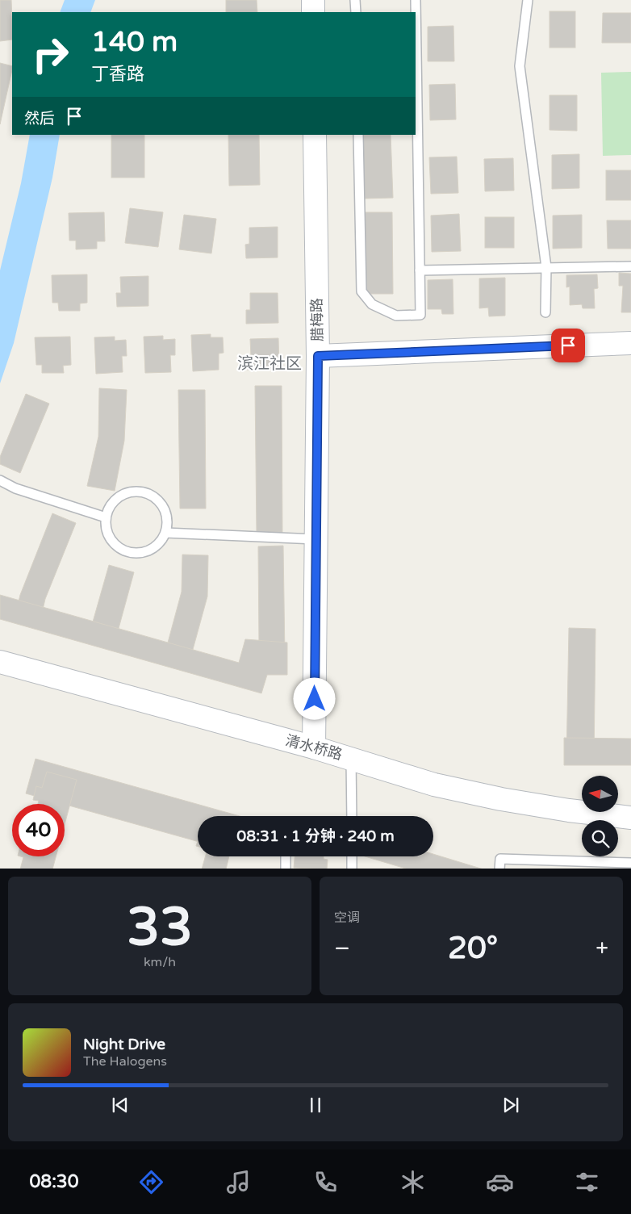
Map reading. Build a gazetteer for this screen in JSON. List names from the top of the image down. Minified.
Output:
{"streets":{"street":["腊梅路","清水桥路"]},"crossings":[["腊梅路","清水桥路"]],"districts":["滨江社区"],"north":"left","page":{"turn":["140 m","丁香路"],"then":"然后","limit":"40","trip":"08:31 · 1 分钟 · 240 m","tile":[["33","km/h"],"空调"],"heat":["−","20°","+"],"song":["Night Drive","The Halogens"],"tabs":"08:30"}}
